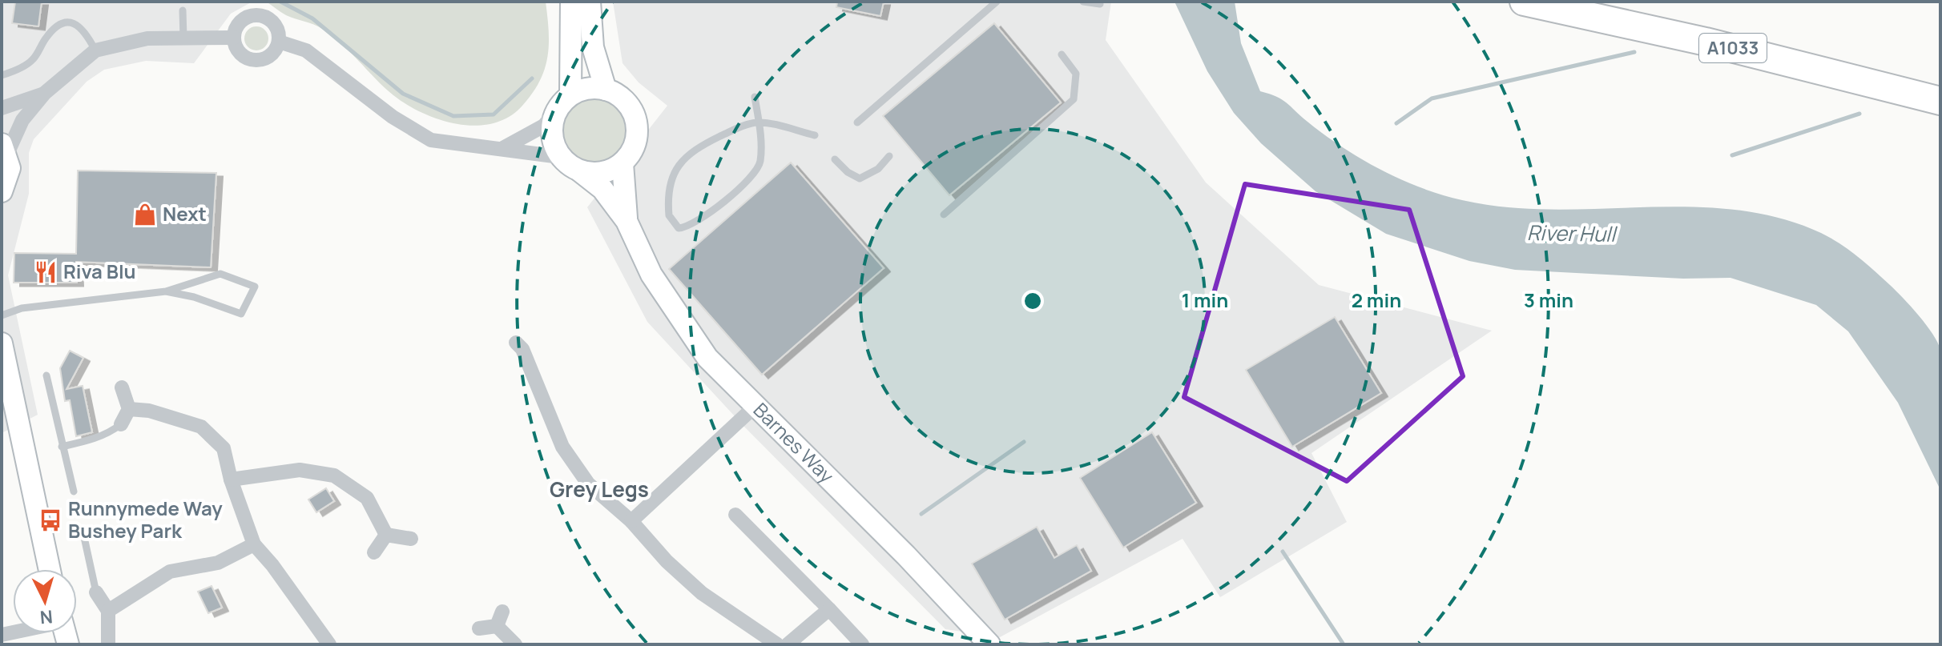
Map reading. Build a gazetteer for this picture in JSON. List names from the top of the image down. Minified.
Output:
{"streets":{"highway":["A1033"],"street":["Barnes Way"]},"districts":["Grey Legs"],"water":["River Hull"],"places":{"shop":["Next"],"restaurant":["Riva Blu"],"bus stop":["Runnymede Way Bushey Park"]},"north":"bottom","rings":["1 min","2 min","3 min"]}
